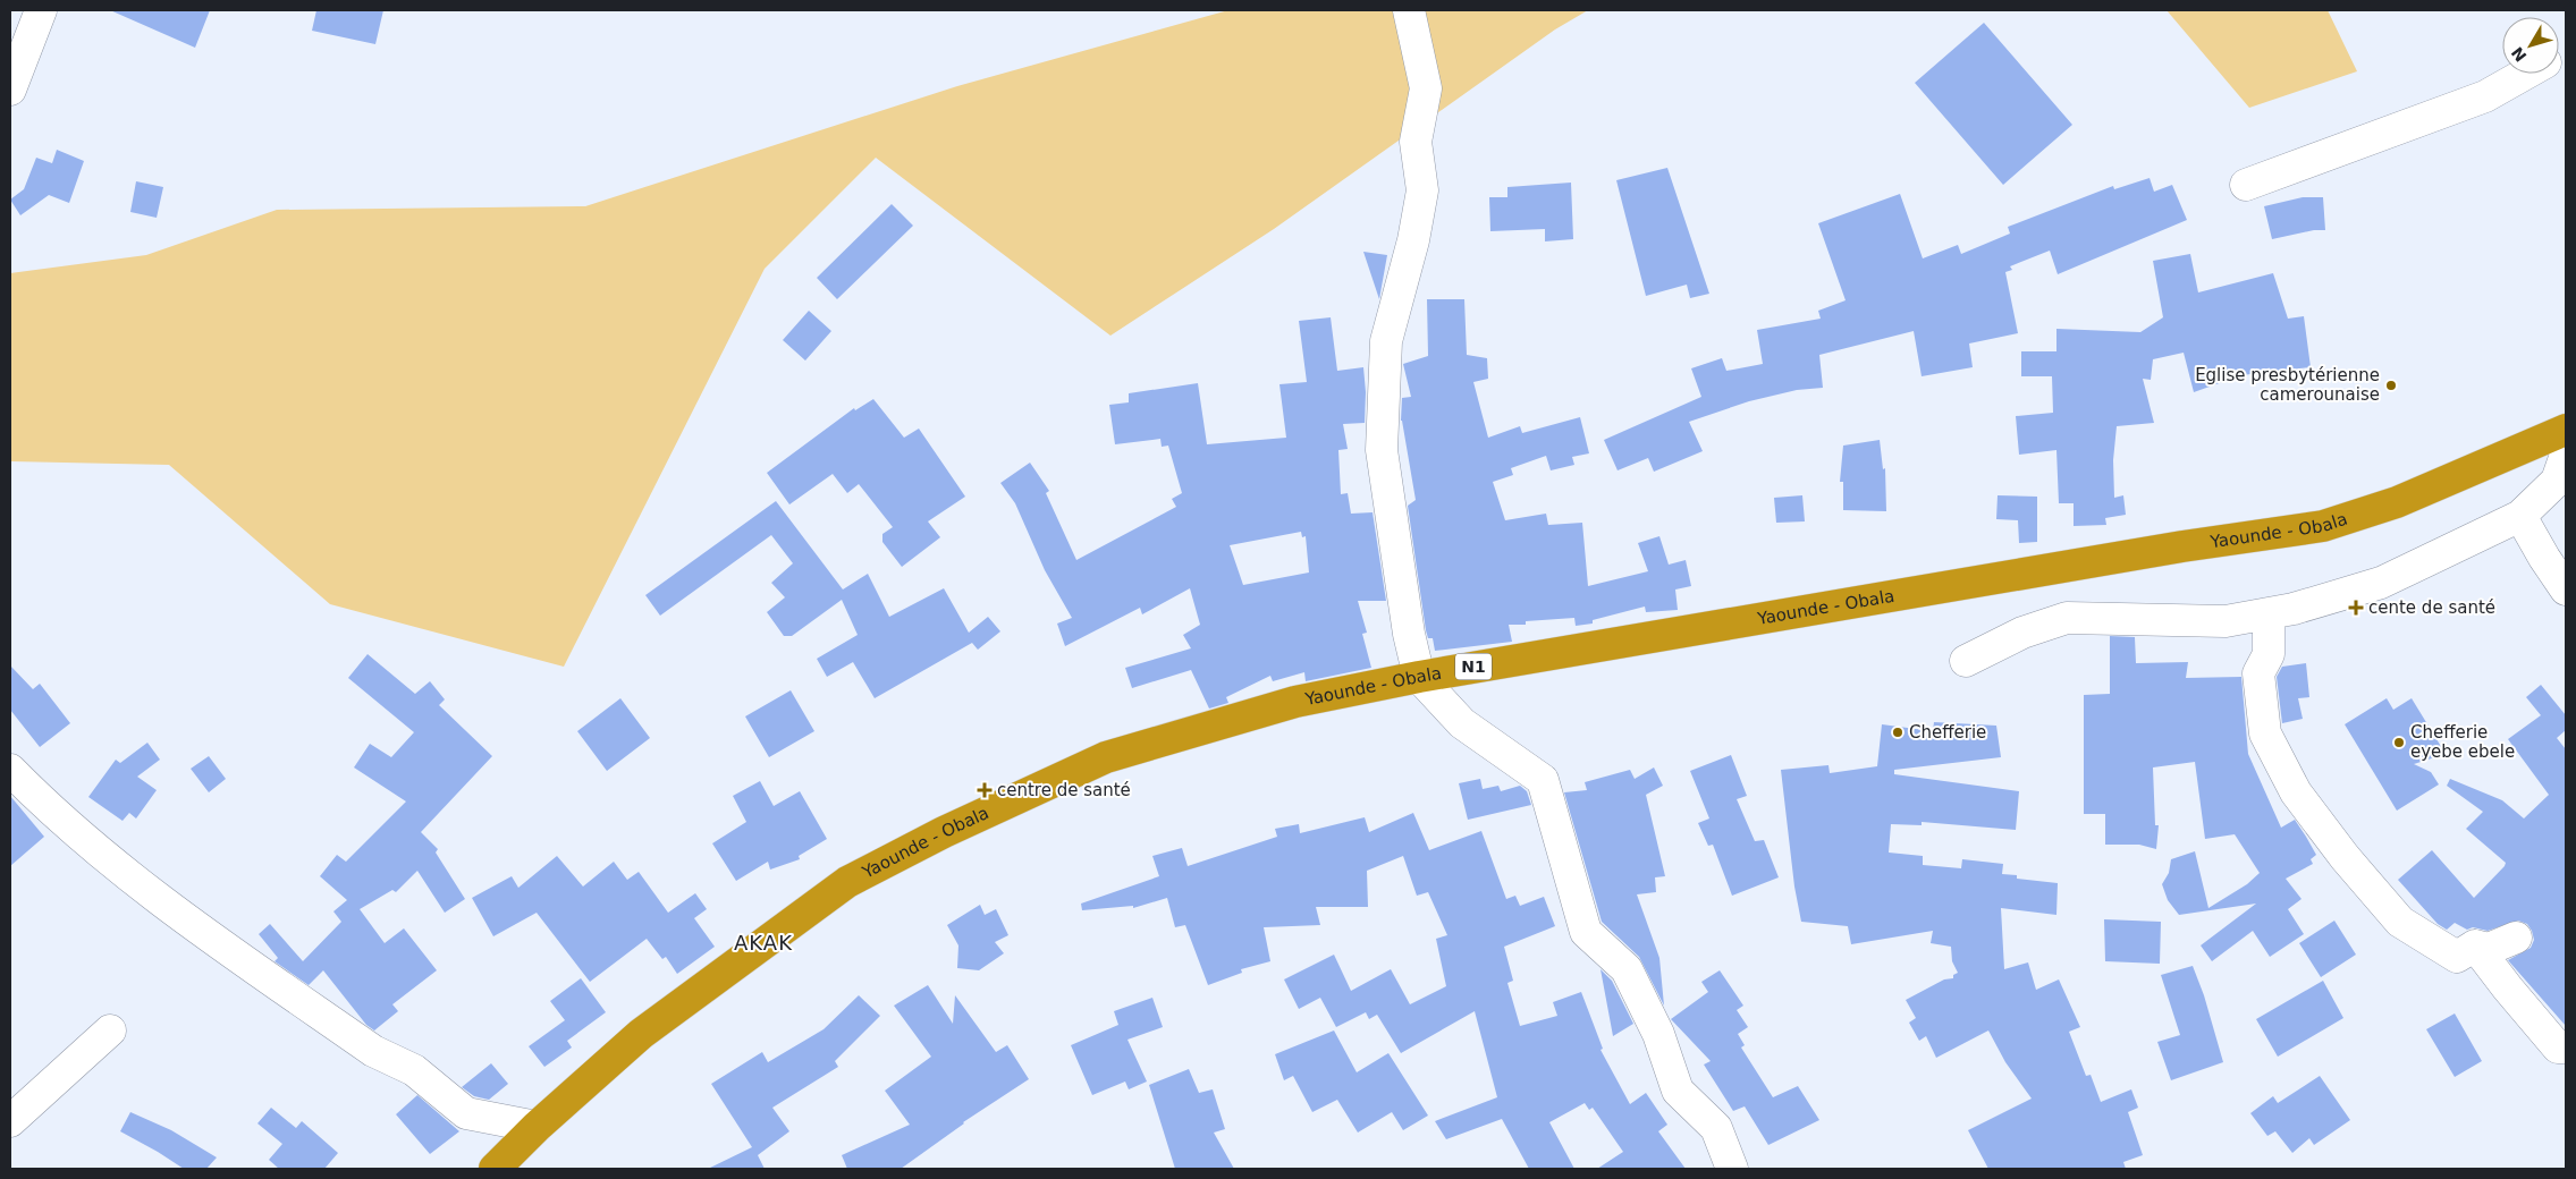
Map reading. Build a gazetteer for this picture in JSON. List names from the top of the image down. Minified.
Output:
{"streets":{"highway":["Yaounde - Obala","N1"]},"districts":["AKAK"],"places":{"other":["Eglise presbytérienne camerounaise","Chefferie","Chefferie eyebe ebele"],"health":["cente de santé","centre de santé"]},"north":"bottom left"}
